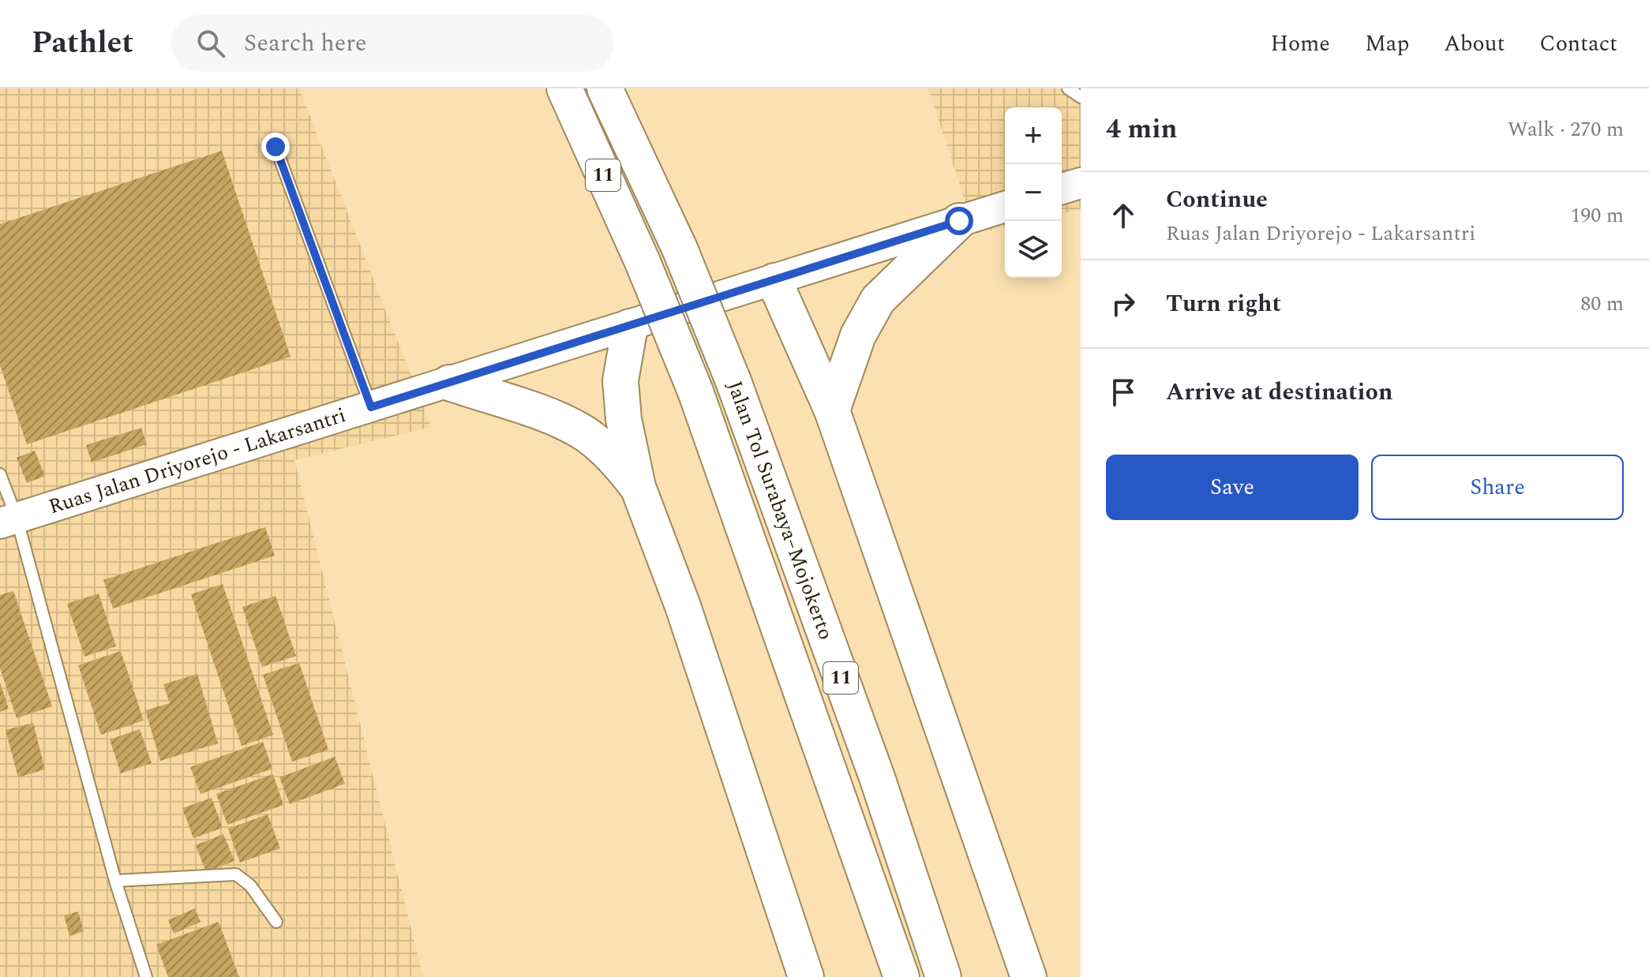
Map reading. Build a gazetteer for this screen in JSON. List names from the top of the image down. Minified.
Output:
{"streets":{"highway":["11","Jalan Tol Surabaya–Mojokerto"],"main road":["Ruas Jalan Driyorejo - Lakarsantri"]},"page":{"header":"Pathlet","search":"Search here","nav":["Home","Map","About","Contact"],"heading":["4 min","Walk · 270 m"],"map_buttons":["+","−"],"list":[["Continue","Ruas Jalan Driyorejo - Lakarsantri","190 m"],["Turn right","80 m"],"Arrive at destination"],"buttons":["Save","Share"]}}
